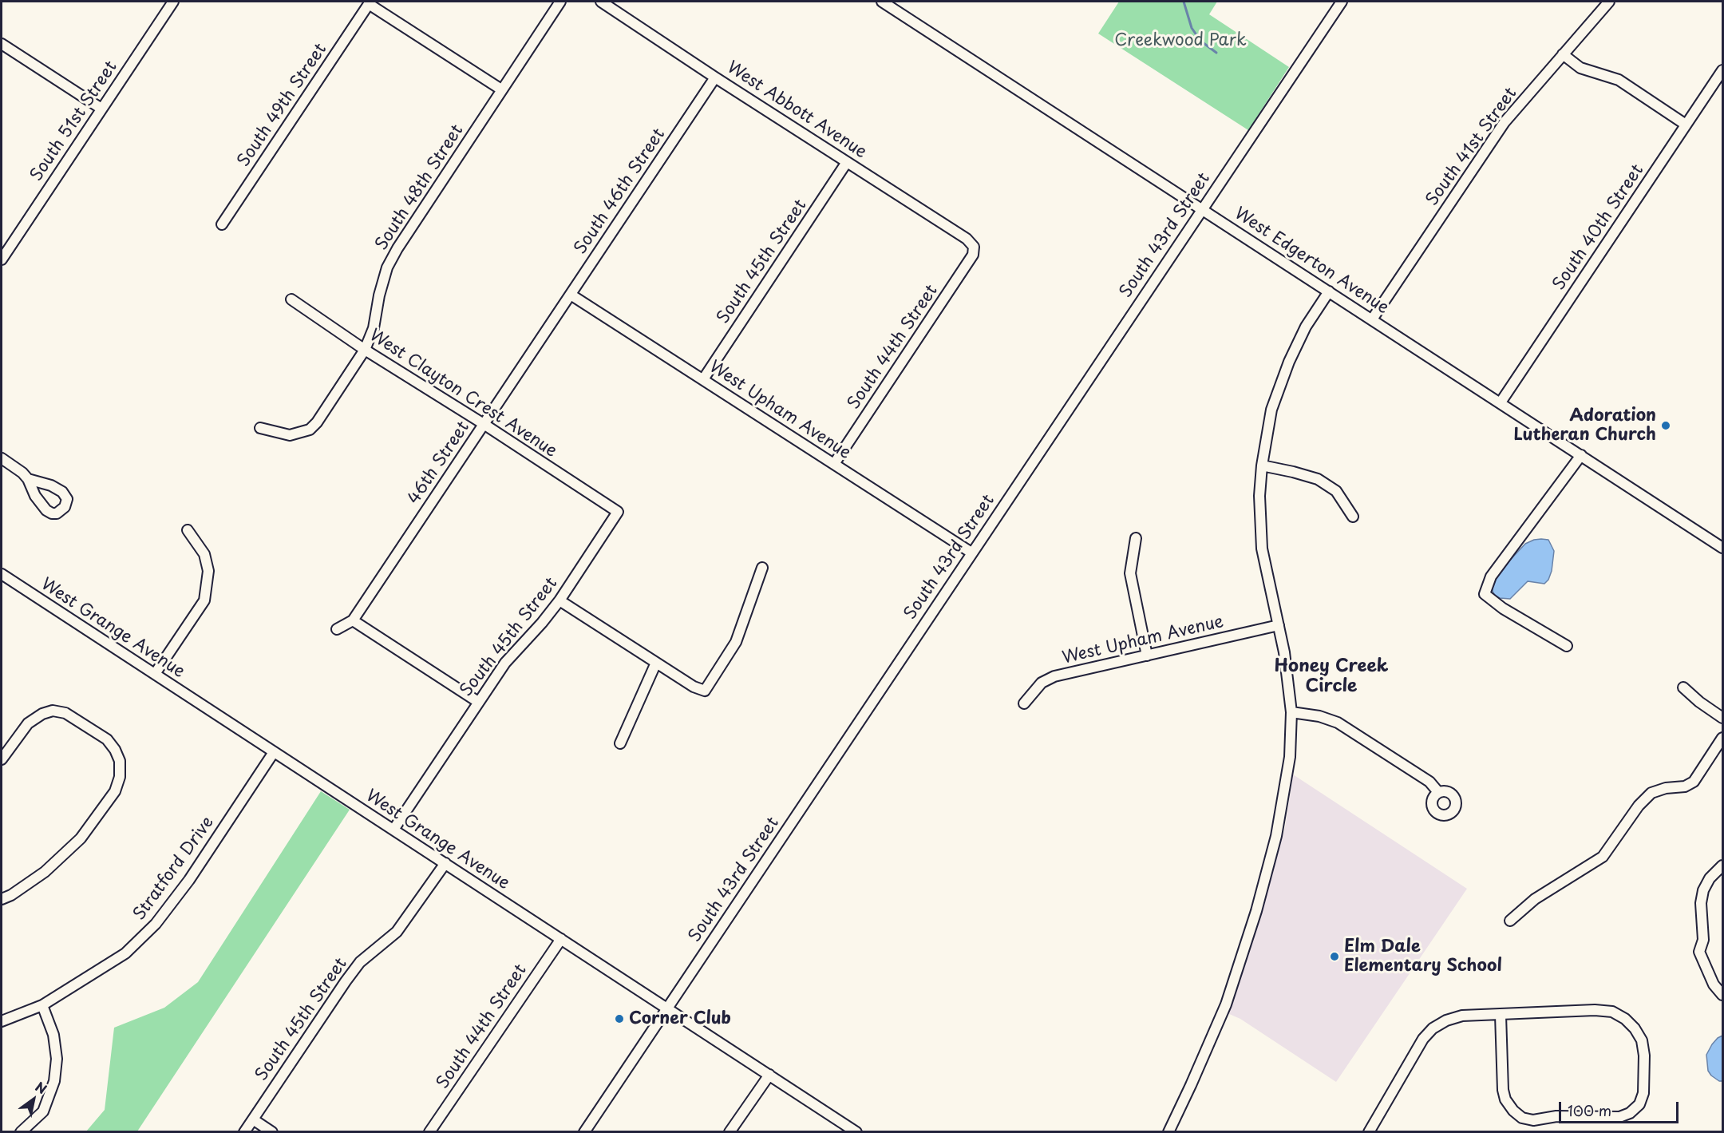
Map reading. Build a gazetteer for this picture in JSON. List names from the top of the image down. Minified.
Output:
{"streets":{"street":["South 49th Street","West Abbott Avenue","South 51st Street","South 41st Street","South 48th Street","South 46th Street","South 40th Street","South 43rd Street","West Edgerton Avenue","South 45th Street","South 44th Street","West Clayton Crest Avenue","West Upham Avenue","46th Street","West Grange Avenue","Stratford Drive"]},"crossings":[["South 49th Street","South 48th Street"],["West Abbott Avenue","South 46th Street"],["West Abbott Avenue","South 45th Street"],["West Abbott Avenue","South 44th Street"],["South 41st Street","West Edgerton Avenue"],["South 48th Street","West Clayton Crest Avenue"],["South 46th Street","West Upham Avenue"],["South 46th Street","46th Street"],["South 40th Street","West Edgerton Avenue"],["South 43rd Street","West Edgerton Avenue"],["South 43rd Street","West Upham Avenue"],["South 43rd Street","West Grange Avenue"],["South 45th Street","West Clayton Crest Avenue"],["South 45th Street","West Upham Avenue"],["South 45th Street","West Grange Avenue"],["South 44th Street","West Upham Avenue"],["South 44th Street","West Grange Avenue"],["West Clayton Crest Avenue","46th Street"],["West Grange Avenue","Stratford Drive"]],"districts":["Honey Creek Circle"],"parks":["Creekwood Park"],"places":["Adoration Lutheran Church","Elm Dale Elementary School","Corner Club"],"scale_bar":"100 m","north":"top right"}
